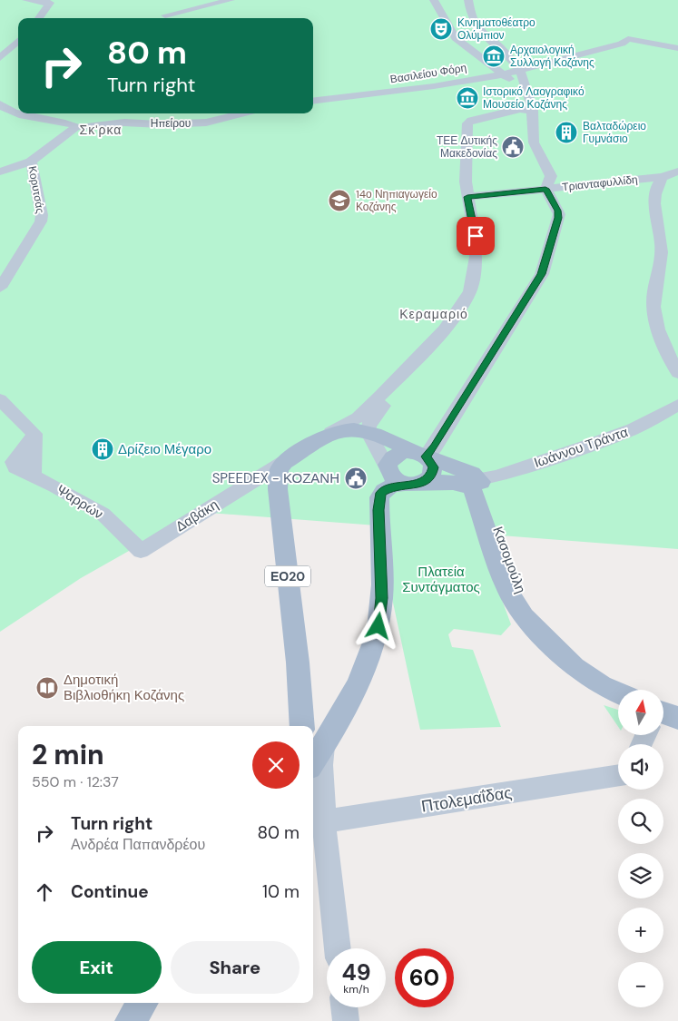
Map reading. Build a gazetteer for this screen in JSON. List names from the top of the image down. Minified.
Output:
{"streets":{"main road":["Κασομούλη","ΕΟ20"],"street":["Βασιλείου Φόρη","Ηπείρου","Τριανταφυλλίδη","Κορυτσάς","Ιωάννου Τράντα","Ψαρρών","Δαβάκη","Πτολεμαΐδας"]},"crossings":[["Ηπείρου","Κορυτσάς"],["Ιωάννου Τράντα","Κασομούλη"],["Ψαρρών","Δαβάκη"],["Δαβάκη","ΕΟ20"]],"districts":["Σκ'ρκα","Κεραμαριό"],"parks":["Πλατεία Συντάγματος"],"places":{"theatre":["Κινηματοθέατρο Ολύμπιον"],"museum":["Αρχαιολογική Συλλογή Κοζάνης","Ιστορικό Λαογραφικό Μουσείο Κοζάνης"],"building":["Βαλταδώρειο Γυμνάσιο","Δρίζειο Μέγαρο"],"public building":["ΤΕΕ Δυτικής Μακεδονίας","SPEEDEX - ΚΟΖΑΝΗ"],"school or university":["14ο Νηπιαγωγείο Κοζάνης"],"library":["Δημοτική Βιβλιοθήκη Κοζάνης"]},"north":"top","page":{"turn":["80 m","Turn right"],"map_buttons":["+","−"],"heading":["2 min","550 m · 12:37"],"list":[{"name":"Turn right","note":"Ανδρέα Παπανδρέου","value":"80 m"},{"name":"Continue","value":"10 m"}],"buttons":["Exit","Share"],"speed":"49 km/h","limit":"60"}}
